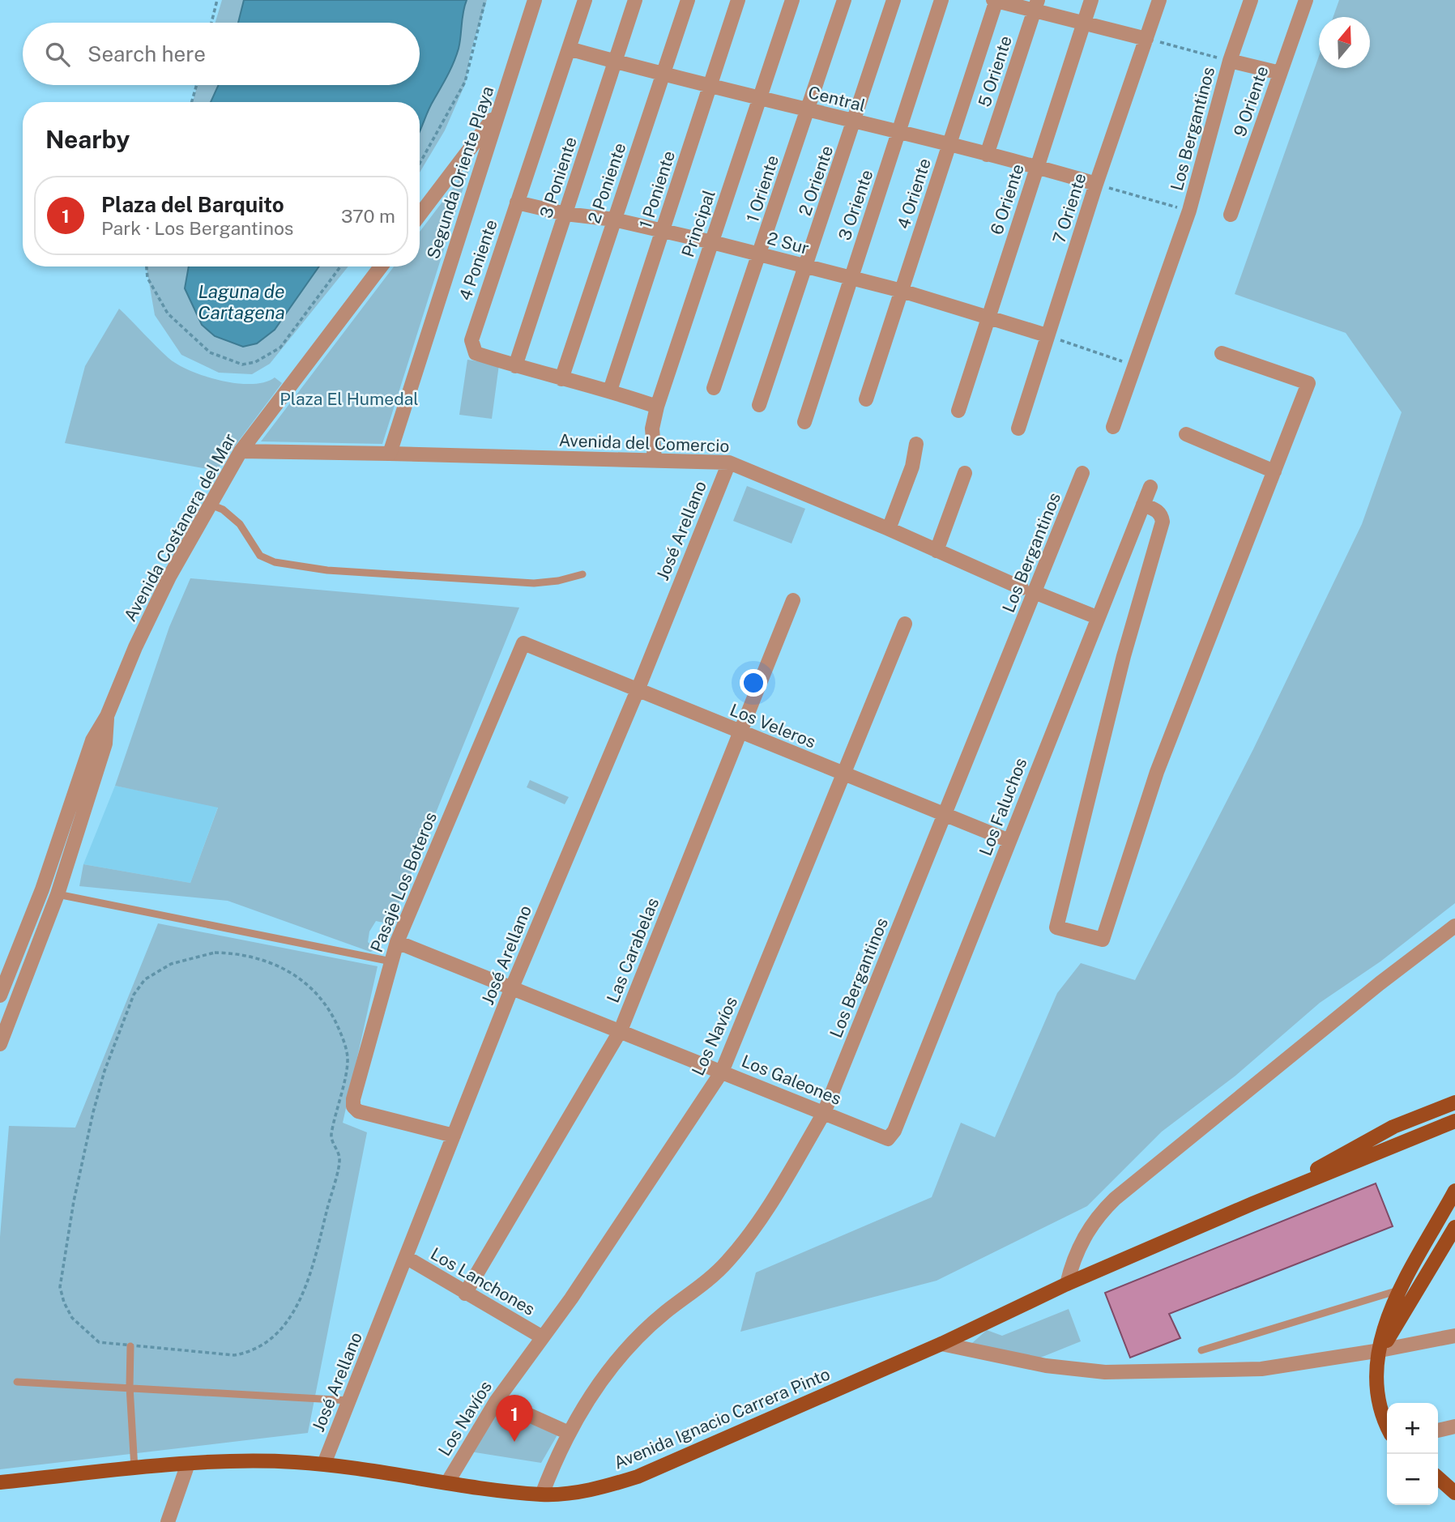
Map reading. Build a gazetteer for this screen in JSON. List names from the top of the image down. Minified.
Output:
{"streets":{"main road":["Avenida Ignacio Carrera Pinto"],"street":["5 Oriente","Central","9 Oriente","Los Bergantinos","Segunda Oriente Playa","3 Poniente","2 Oriente","2 Poniente","1 Oriente","1 Poniente","4 Oriente","6 Oriente","3 Oriente","7 Oriente","Principal","2 Sur","4 Poniente","Avenida del Comercio","Avenida Costanera del Mar","José Arellano","Los Veleros","Los Faluchos","Pasaje Los Boteros","Las Carabelas","Los Navíos","Los Galeones","Los Lanchones"]},"crossings":[["5 Oriente","Central"],["Central","3 Poniente"],["Central","2 Oriente"],["Central","2 Poniente"],["Central","1 Oriente"],["Central","1 Poniente"],["Central","4 Oriente"],["Central","6 Oriente"],["Central","3 Oriente"],["Central","7 Oriente"],["Central","Principal"],["Central","4 Poniente"],["Los Bergantinos","Los Veleros"],["Los Bergantinos","Los Galeones"],["Los Bergantinos","Avenida Ignacio Carrera Pinto"],["Segunda Oriente Playa","Avenida del Comercio"],["3 Poniente","2 Sur"],["3 Poniente","4 Poniente"],["2 Oriente","2 Sur"],["2 Poniente","2 Sur"],["2 Poniente","4 Poniente"],["1 Oriente","2 Sur"],["1 Poniente","2 Sur"],["1 Poniente","4 Poniente"],["4 Oriente","2 Sur"],["6 Oriente","2 Sur"],["3 Oriente","2 Sur"],["7 Oriente","2 Sur"],["Principal","2 Sur"],["Principal","4 Poniente"],["Principal","Avenida del Comercio"],["2 Sur","4 Poniente"],["Avenida del Comercio","Avenida Costanera del Mar"],["Avenida del Comercio","José Arellano"],["José Arellano","Los Veleros"],["José Arellano","Pasaje Los Boteros"],["José Arellano","Los Galeones"],["José Arellano","Los Lanchones"],["José Arellano","Avenida Ignacio Carrera Pinto"],["Los Veleros","Los Faluchos"],["Los Veleros","Pasaje Los Boteros"],["Los Veleros","Las Carabelas"],["Los Veleros","Los Navíos"],["Los Faluchos","Los Galeones"],["Pasaje Los Boteros","Los Galeones"],["Las Carabelas","Los Galeones"],["Las Carabelas","Los Lanchones"],["Los Navíos","Los Galeones"],["Los Navíos","Los Lanchones"],["Los Navíos","Avenida Ignacio Carrera Pinto"]],"water":["Laguna de Cartagena"],"parks":["Plaza El Humedal"],"north":"top","page":{"search":"Search here","heading":"Nearby","list":[{"mark":"1","name":"Plaza del Barquito","note":"Park · Los Bergantinos","value":"370 m"}],"pins":"1","map_buttons":["+","−"]}}
